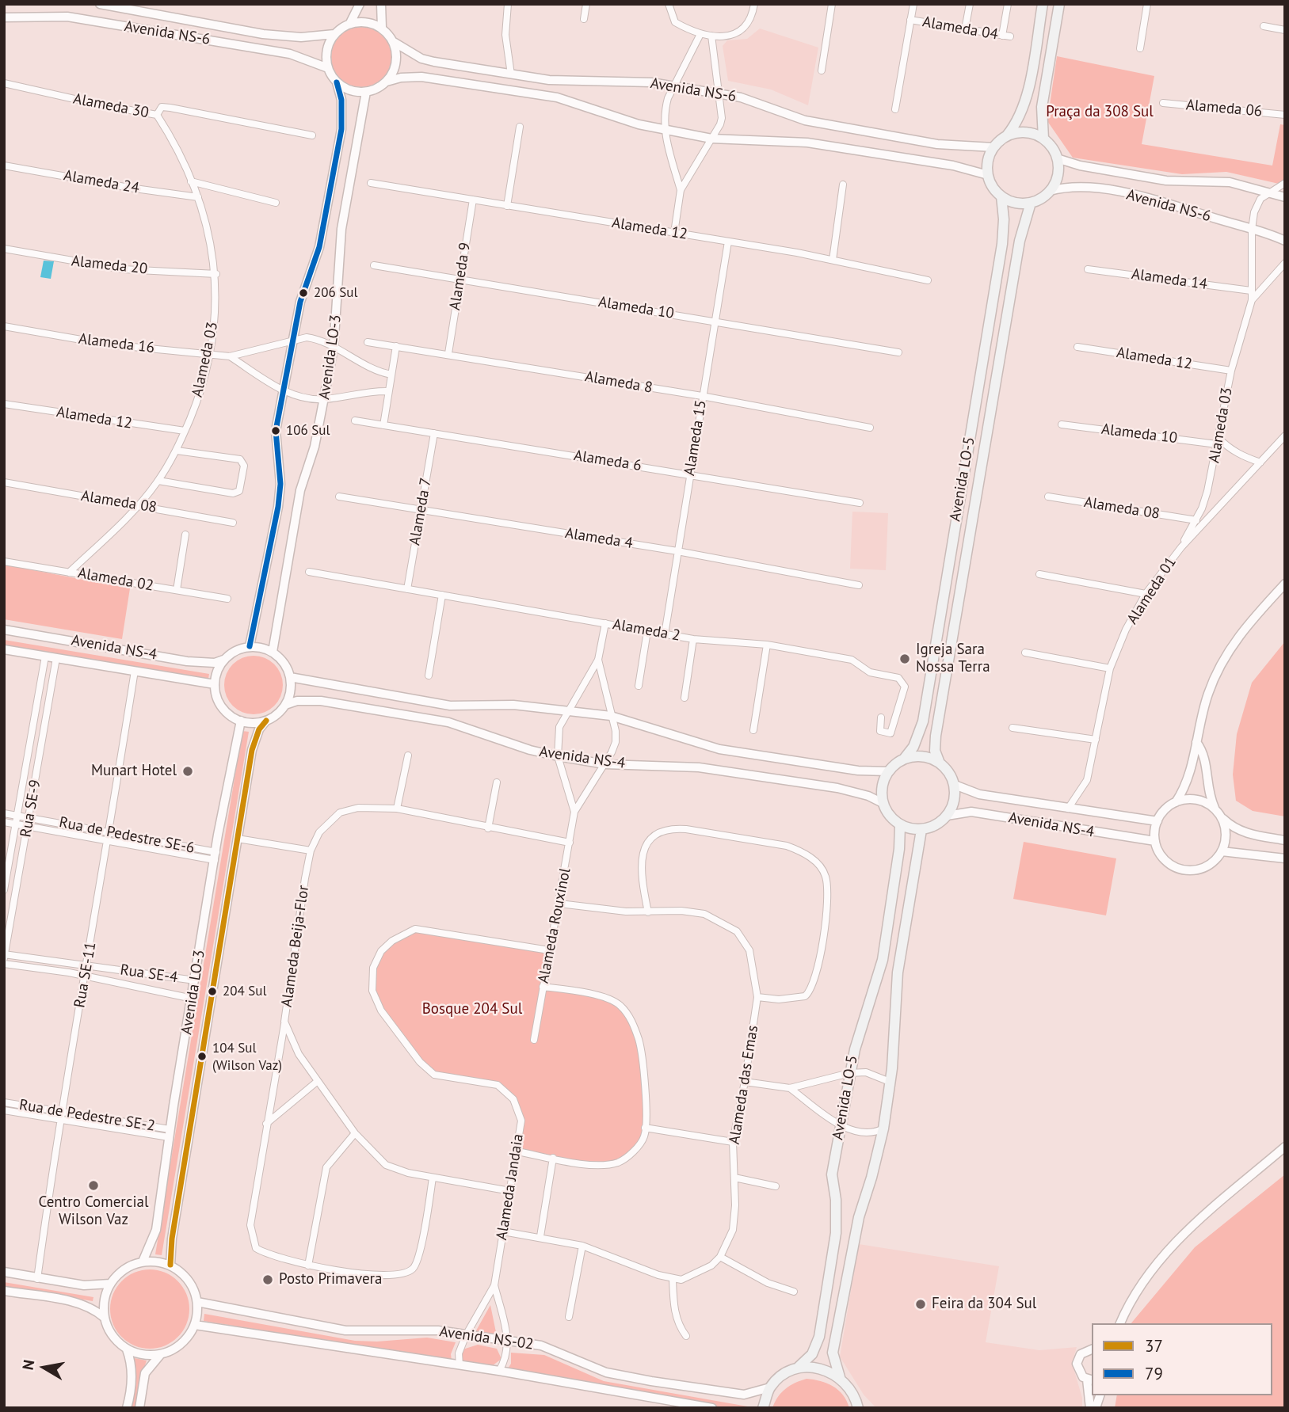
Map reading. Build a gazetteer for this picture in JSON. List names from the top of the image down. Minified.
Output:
{"streets":{"main road":["Avenida LO-5"],"street":["Alameda 04","Avenida NS-6","Alameda 30","Alameda 06","Alameda 24","Alameda 12","Alameda 20","Alameda 9","Alameda 14","Alameda 10","Alameda 16","Avenida LO-3","Alameda 03","Alameda 8","Alameda 15","Alameda 6","Alameda 08","Alameda 7","Alameda 4","Alameda 02","Alameda 01","Alameda 2","Avenida NS-4","Rua SE-9","Rua de Pedestre SE-6","Alameda Rouxinol","Alameda Beija-Flor","Rua SE-4","Rua SE-11","Alameda das Emas","Rua de Pedestre SE-2","Alameda Jandaia","Avenida NS-02"]},"crossings":[["Avenida NS-6","Avenida LO-3"],["Avenida NS-6","Avenida LO-5"],["Alameda 30","Alameda 03"],["Alameda 24","Alameda 03"],["Alameda 12","Alameda 9"],["Alameda 12","Alameda 03"],["Alameda 12","Alameda 15"],["Alameda 20","Alameda 03"],["Alameda 9","Alameda 10"],["Alameda 9","Alameda 8"],["Alameda 10","Alameda 03"],["Alameda 10","Alameda 15"],["Alameda 16","Avenida LO-3"],["Alameda 16","Alameda 03"],["Avenida LO-3","Avenida NS-4"],["Avenida LO-3","Rua de Pedestre SE-6"],["Avenida LO-3","Rua SE-4"],["Avenida LO-3","Rua de Pedestre SE-2"],["Avenida LO-3","Avenida NS-02"],["Alameda 03","Alameda 08"],["Alameda 03","Alameda 02"],["Alameda 03","Alameda 01"],["Alameda 8","Alameda 15"],["Alameda 15","Alameda 6"],["Alameda 15","Alameda 4"],["Alameda 15","Alameda 2"],["Alameda 6","Alameda 7"],["Avenida LO-5","Avenida NS-4"],["Avenida LO-5","Avenida NS-02"],["Alameda 7","Alameda 4"],["Alameda 7","Alameda 2"],["Alameda 01","Avenida NS-4"],["Avenida NS-4","Rua SE-9"],["Avenida NS-4","Rua SE-11"],["Rua SE-9","Rua de Pedestre SE-6"],["Rua SE-9","Rua SE-4"],["Rua de Pedestre SE-6","Rua SE-11"],["Alameda Rouxinol","Alameda Beija-Flor"],["Alameda Rouxinol","Alameda das Emas"],["Alameda Rouxinol","Alameda Jandaia"],["Alameda Beija-Flor","Alameda Jandaia"],["Rua SE-4","Rua SE-11"],["Rua SE-11","Rua de Pedestre SE-2"],["Alameda Jandaia","Avenida NS-02"]],"parks":["Praça da 308 Sul","Bosque 204 Sul"],"places":["206 Sul","106 Sul","Igreja Sara Nossa Terra","Munart Hotel","204 Sul","104 Sul (Wilson Vaz)","Centro Comercial Wilson Vaz","Posto Primavera","Feira da 304 Sul"],"lines":["transit line 79","transit line 37"],"legend":["37","79"],"north":"left"}
